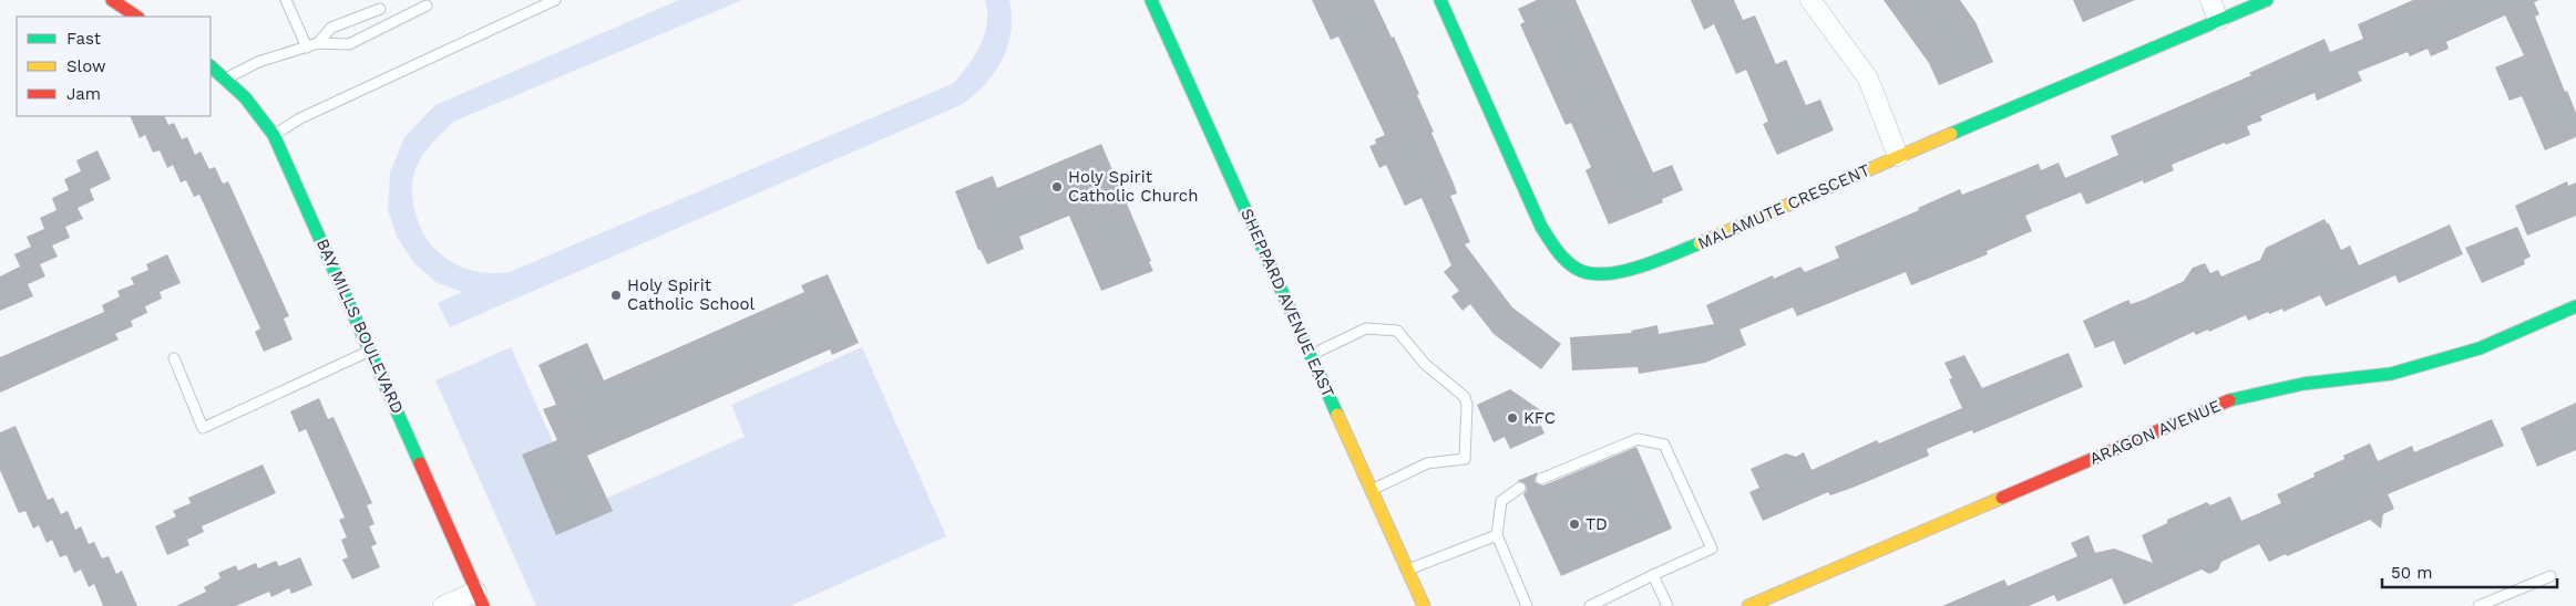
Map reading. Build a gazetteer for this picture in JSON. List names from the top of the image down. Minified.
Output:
{"streets":{"street":["MALAMUTE CRESCENT","SHEPPARD AVENUE EAST","BAY MILLS BOULEVARD","ARAGON AVENUE"]},"places":["Holy Spirit Catholic Church","Holy Spirit Catholic School","KFC","TD"],"legend":["Fast","Slow","Jam"],"scale_bar":"50 m"}
